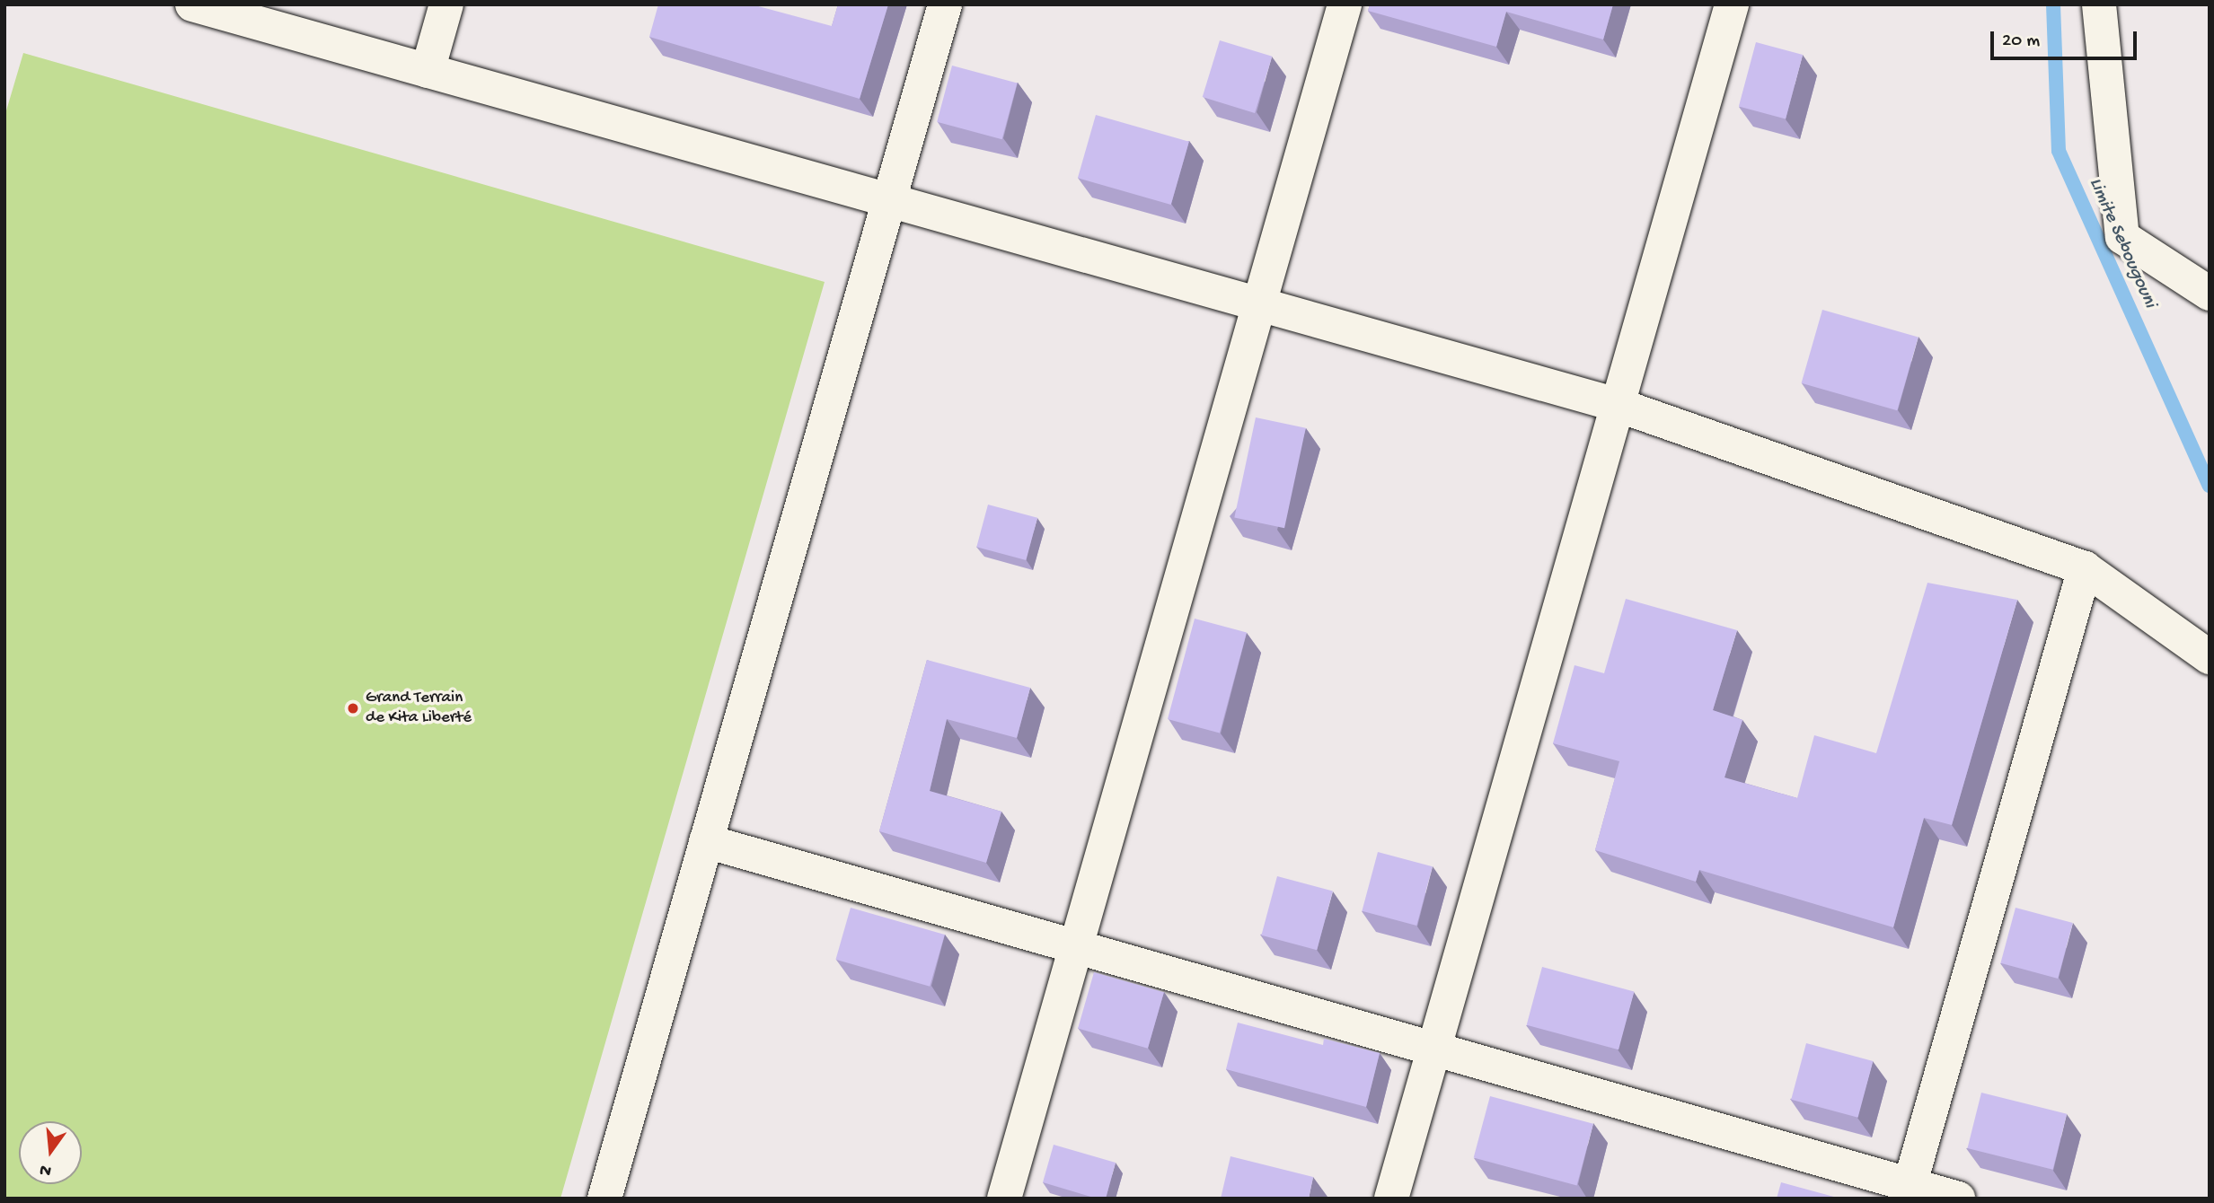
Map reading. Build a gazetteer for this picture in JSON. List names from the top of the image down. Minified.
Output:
{"water":["Limite Sebougouni"],"places":["Grand Terrain de Kita Liberté"],"scale_bar":"20 m","north":"bottom"}
